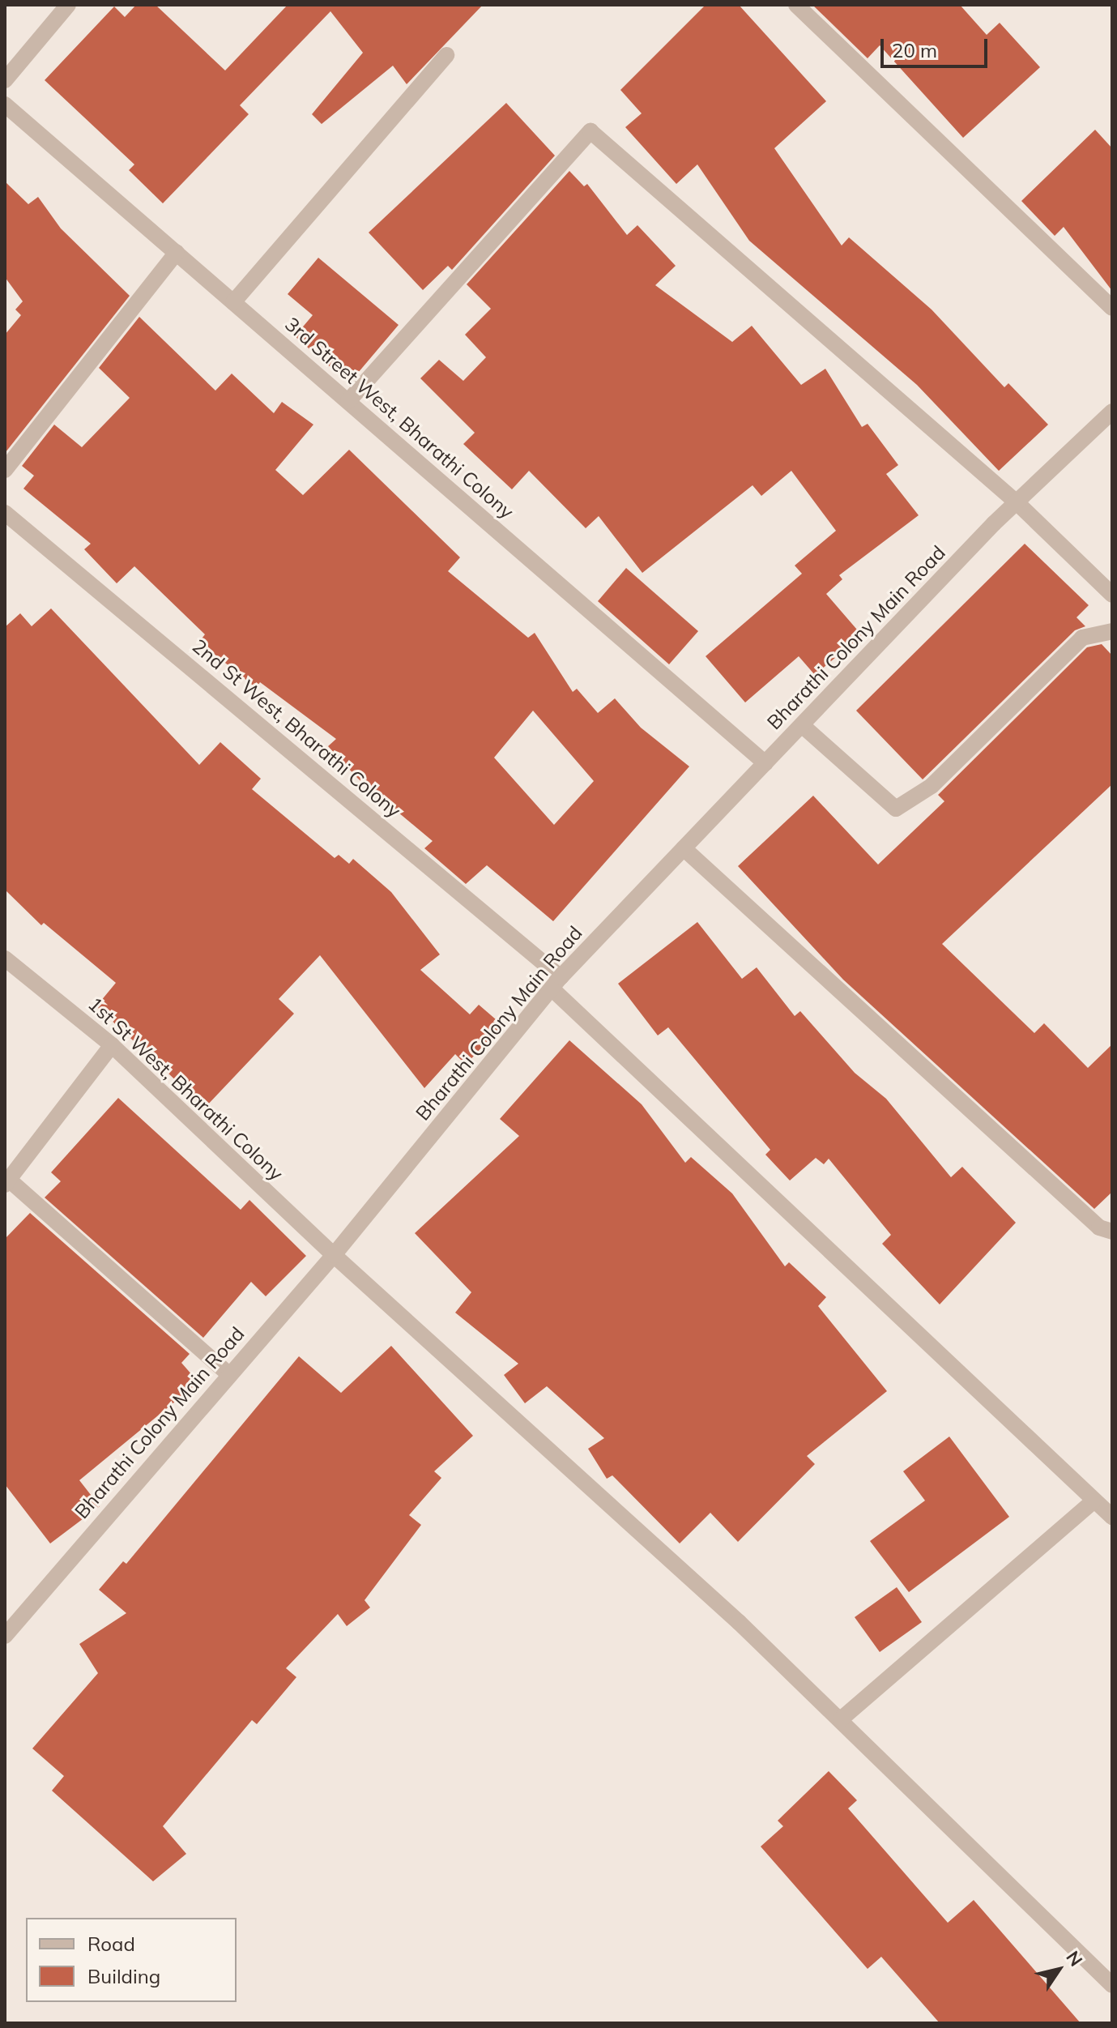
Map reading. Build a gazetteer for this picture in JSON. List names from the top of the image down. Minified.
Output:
{"streets":{"street":["3rd Street West, Bharathi Colony","Bharathi Colony Main Road","2nd St West, Bharathi Colony","1st St West, Bharathi Colony"]},"crossings":[["3rd Street West, Bharathi Colony","Bharathi Colony Main Road"],["Bharathi Colony Main Road","2nd St West, Bharathi Colony"],["Bharathi Colony Main Road","1st St West, Bharathi Colony"]],"legend":["Road","Building"],"scale_bar":"20 m","north":"top right"}
